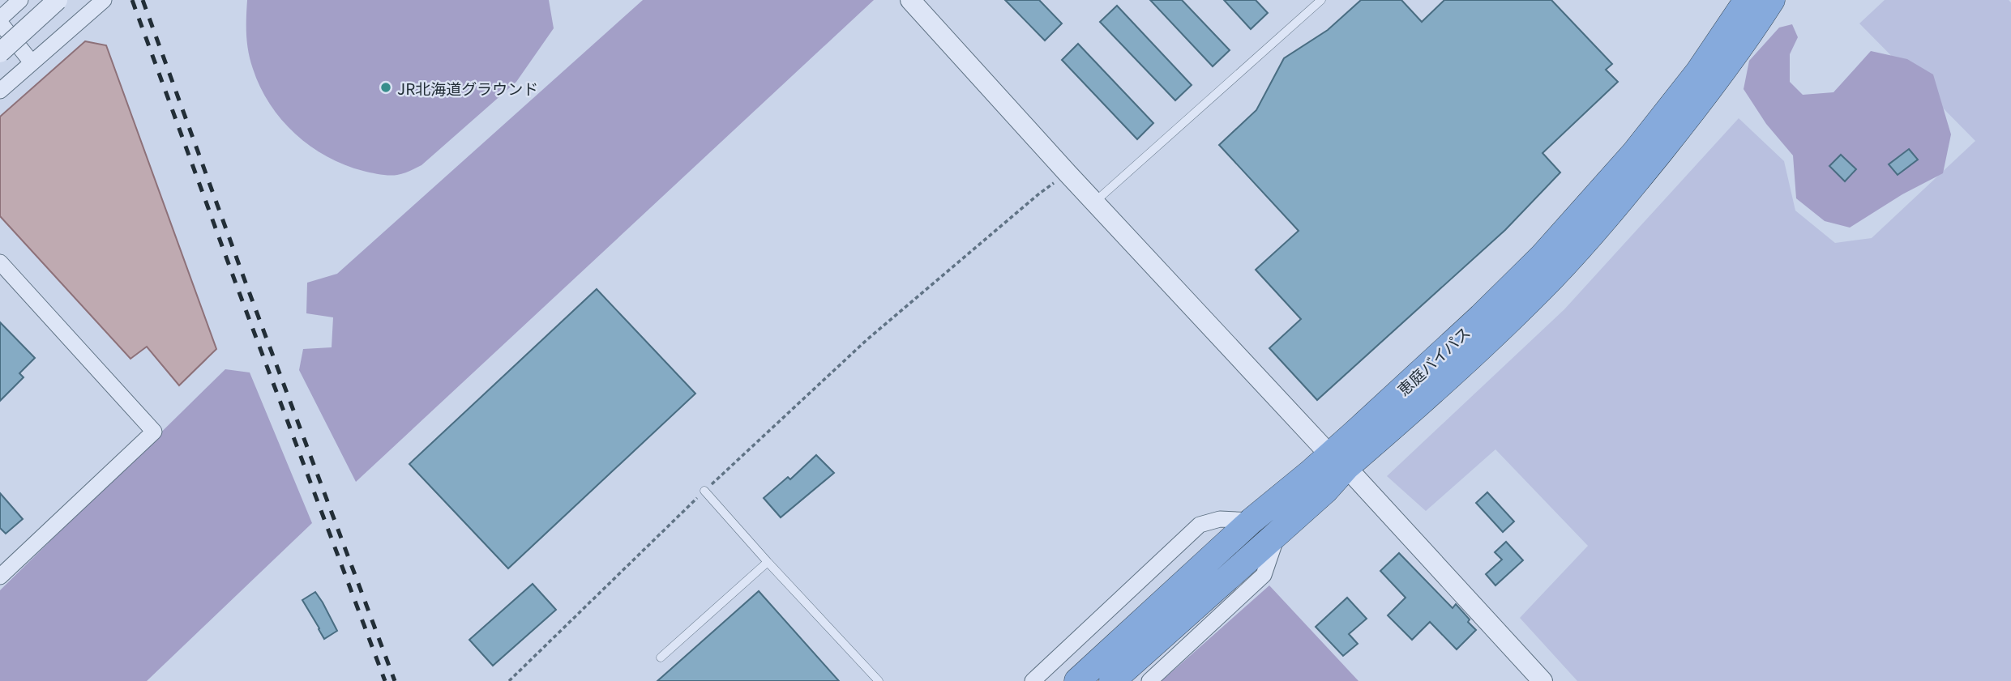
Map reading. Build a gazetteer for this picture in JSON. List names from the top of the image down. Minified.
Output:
{"streets":{"highway":["恵庭バイパス"]},"places":["JR北海道グラウンド"]}
